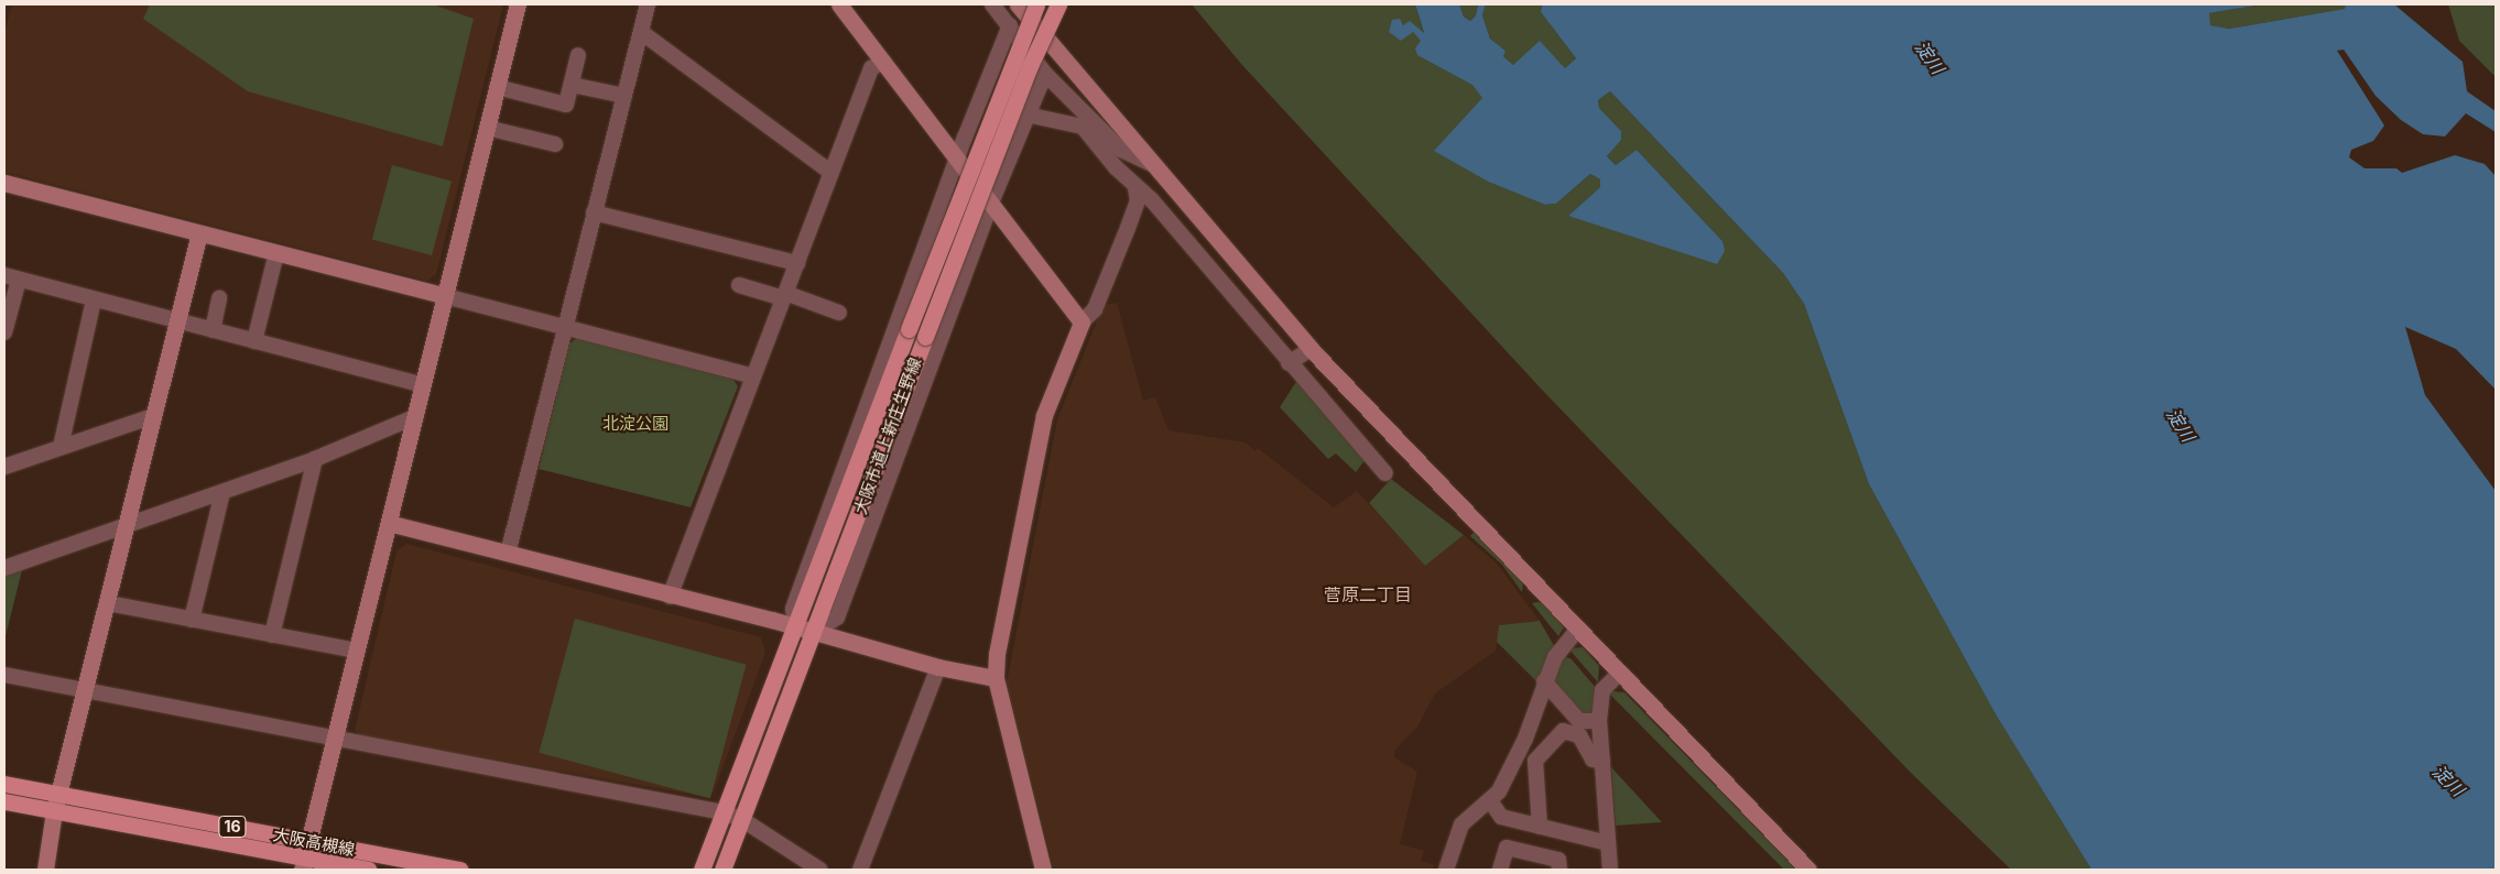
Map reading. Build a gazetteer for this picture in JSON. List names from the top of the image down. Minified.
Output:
{"streets":{"main road":["大阪市道上新庄生野線","16","大阪高槻線"]},"districts":["菅原二丁目"],"water":["淀川"],"parks":["北淀公園"]}
